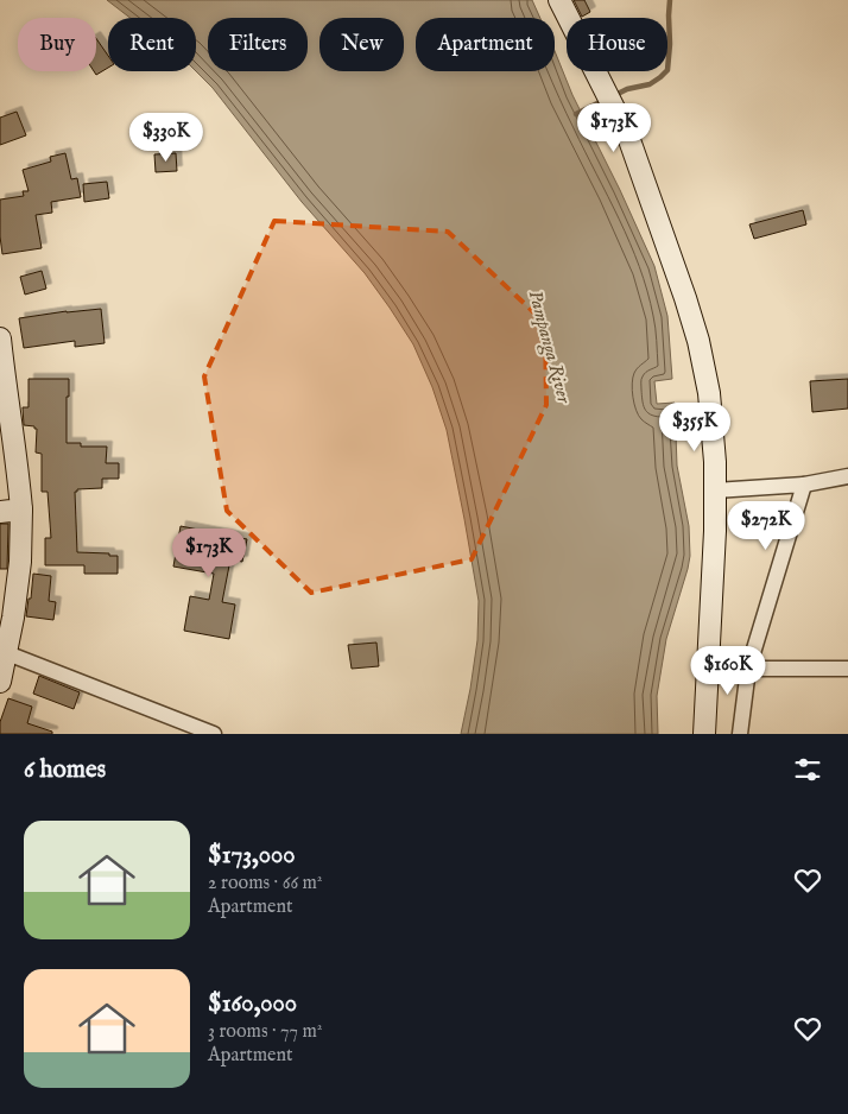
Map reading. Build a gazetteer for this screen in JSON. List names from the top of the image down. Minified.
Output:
{"water":["Pampanga River"],"page":{"chip":["Buy","Rent","Filters","New","Apartment","House"],"price":["$173K","$330K","$355K","$272K","$173K","$160K"],"heading":"6 homes","list":[{"name":"$173,000","note":"2 rooms · 66 m² · Apartment"},{"name":"$160,000","note":"3 rooms · 77 m² · Apartment"}]}}
